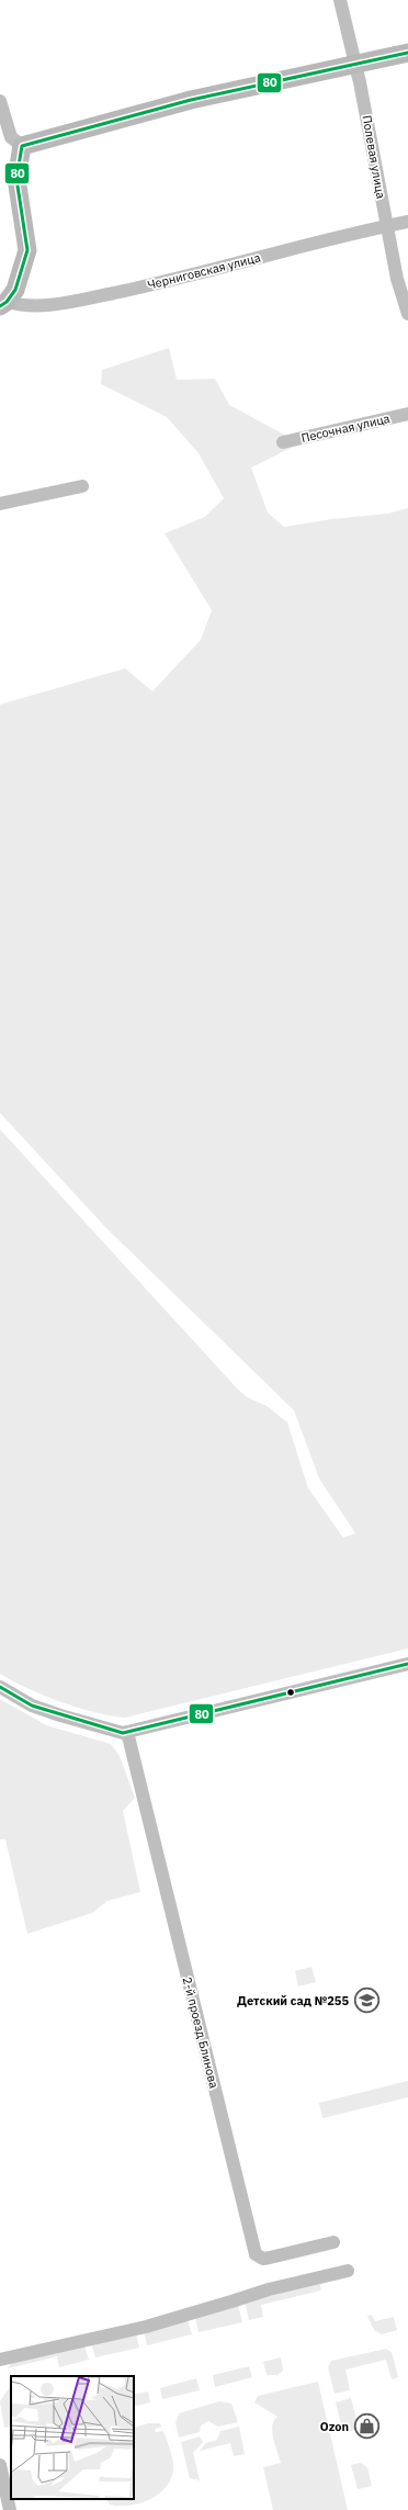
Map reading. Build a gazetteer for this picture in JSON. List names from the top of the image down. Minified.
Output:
{"streets":{"street":["Полевая улица","Черниговская улица","Песочная улица","2-й проезд Блинова"]},"crossings":[["Полевая улица","Черниговская улица"]],"places":{"school or university":["Детский сад №255"],"shop":["Ozon"]},"lines":["transit line 80"]}
